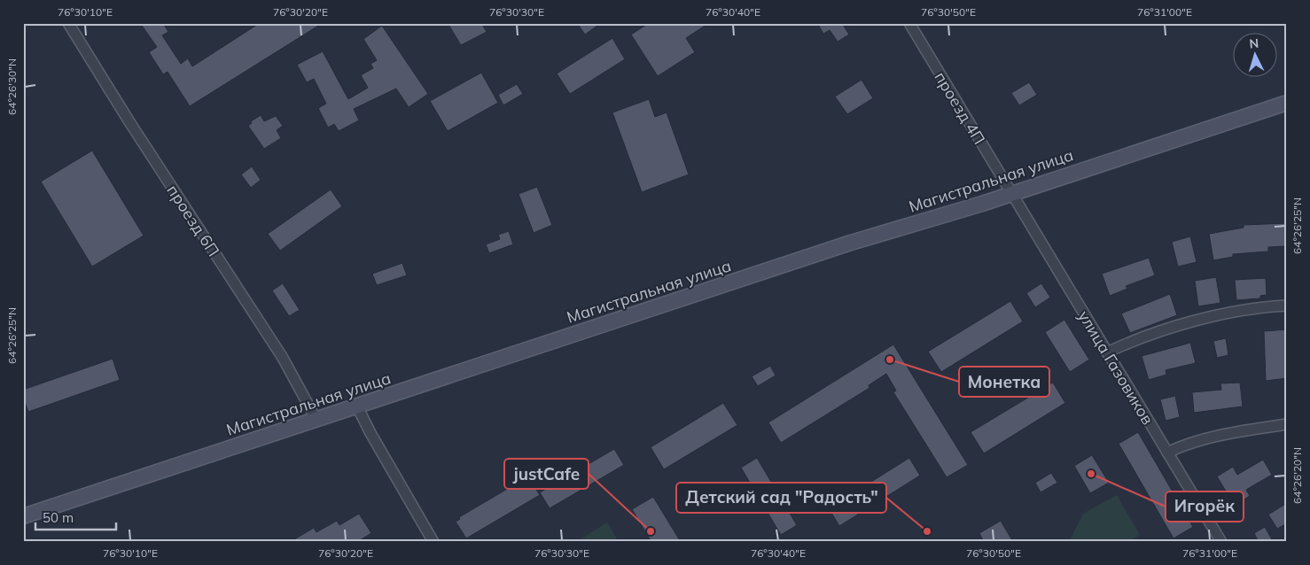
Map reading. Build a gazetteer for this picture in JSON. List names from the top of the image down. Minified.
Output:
{"streets":{"main road":["Магистральная улица"],"street":["проезд 4П","проезд 6П","улица Газовиков"]},"crossings":[["проезд 4П","Магистральная улица"],["проезд 4П","улица Газовиков"],["Магистральная улица","проезд 6П"],["Магистральная улица","улица Газовиков"]],"places":["Монетка","Игорёк","justCafe","Детский сад \"Радость\""],"scale_bar":"50 m","north":"top","coordinates":["76°30'10\"E","76°30'20\"E","76°30'30\"E","76°30'40\"E","76°30'50\"E","76°31'00\"E","64°26'30\"N","64°26'25\"N","64°26'20\"N"]}
